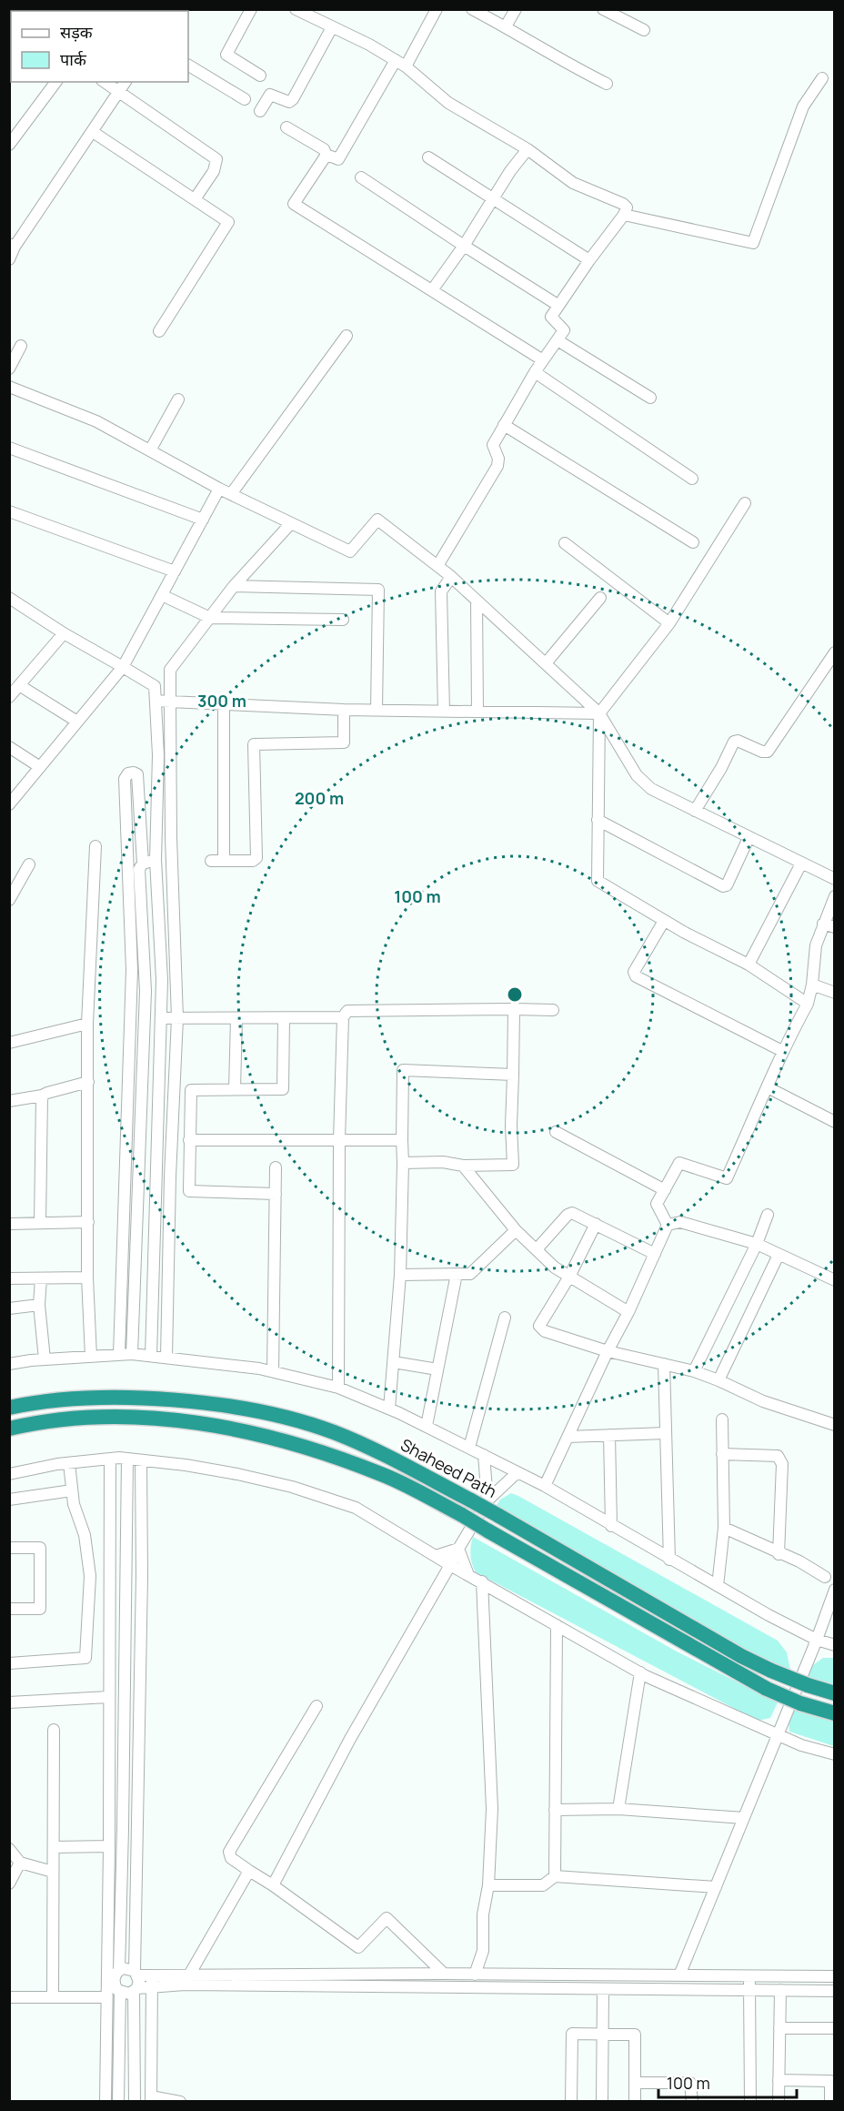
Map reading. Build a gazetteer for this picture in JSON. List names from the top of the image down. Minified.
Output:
{"streets":{"highway":["Shaheed Path"]},"legend":["सड़क","पार्क"],"scale_bar":"100 m","rings":["300 m","200 m","100 m"]}
